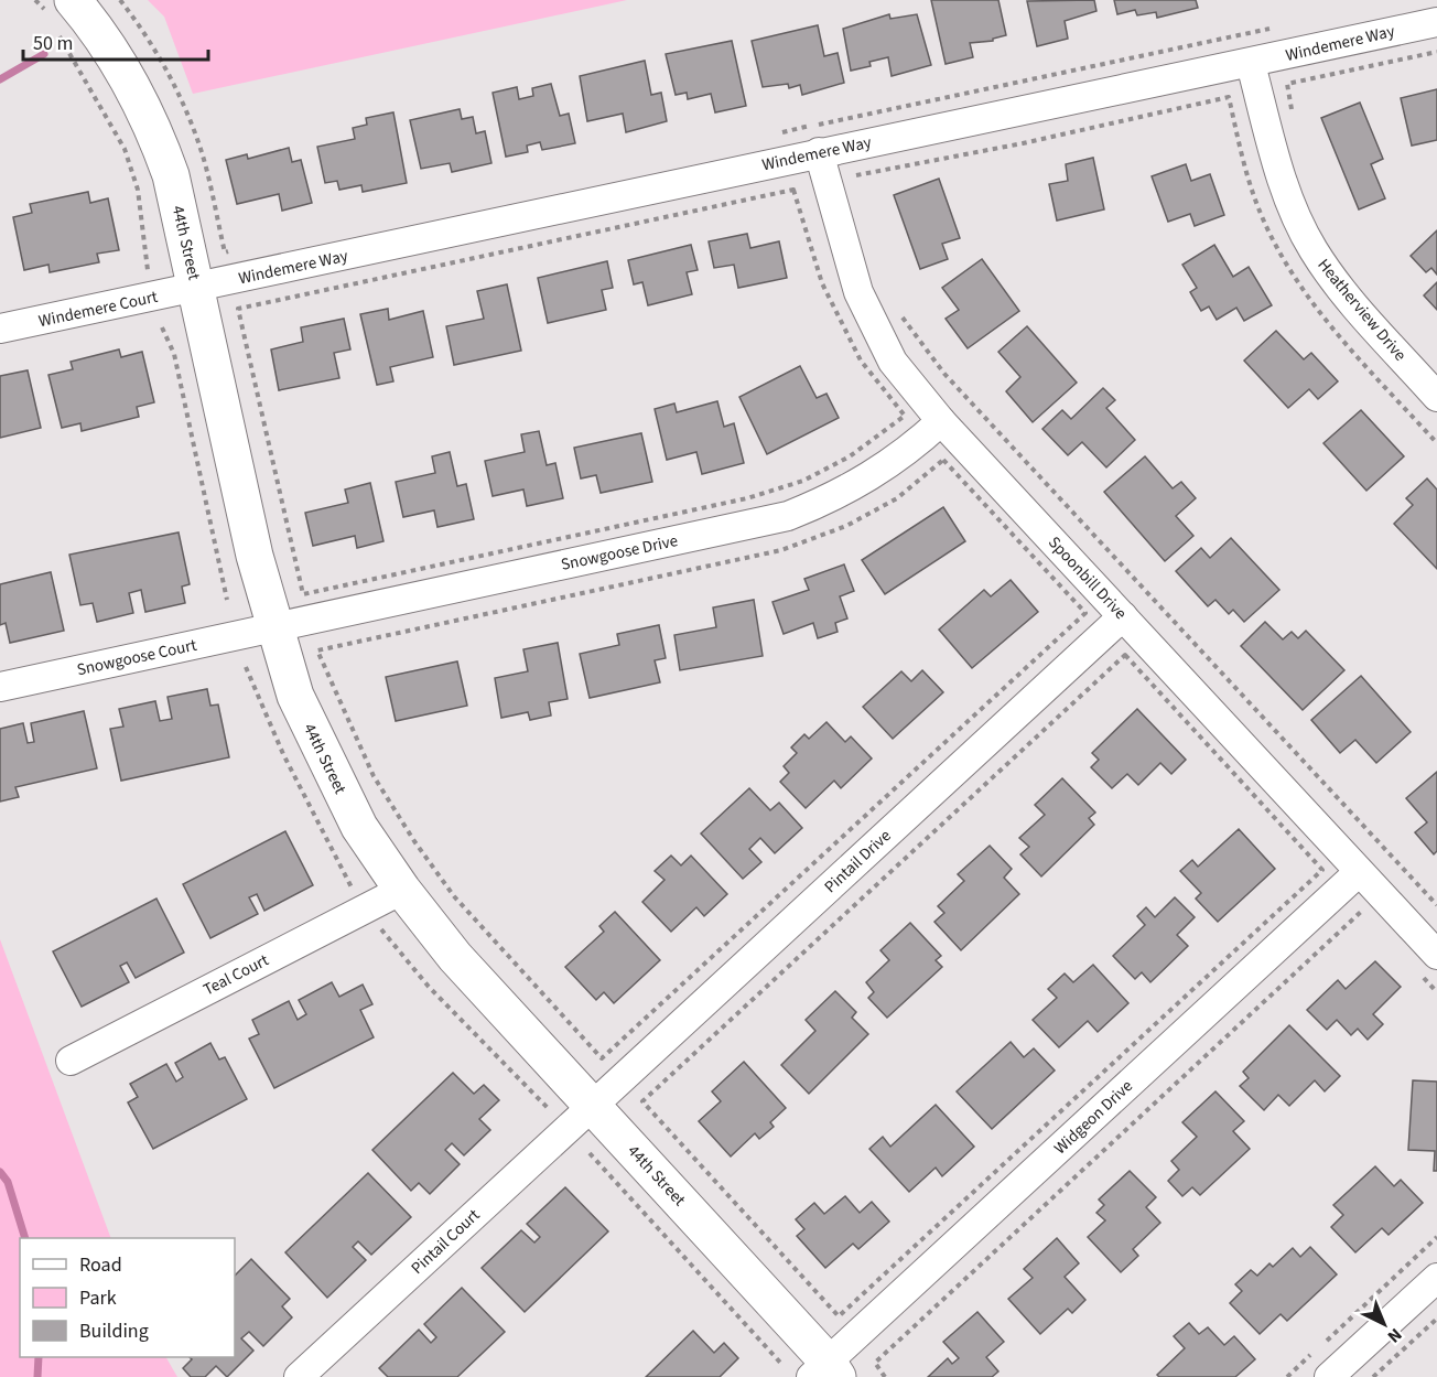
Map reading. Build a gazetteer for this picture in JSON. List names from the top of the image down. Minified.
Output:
{"streets":{"street":["Windemere Way","44th Street","Windemere Court","Heatherview Drive","Snowgoose Drive","Spoonbill Drive","Snowgoose Court","Pintail Drive","Teal Court","Widgeon Drive","Pintail Court"]},"crossings":[["Windemere Way","44th Street"],["Windemere Way","Windemere Court"],["Windemere Way","Heatherview Drive"],["Windemere Way","Spoonbill Drive"],["44th Street","Windemere Court"],["44th Street","Snowgoose Drive"],["44th Street","Snowgoose Court"],["44th Street","Pintail Drive"],["44th Street","Teal Court"],["44th Street","Widgeon Drive"],["44th Street","Pintail Court"],["Snowgoose Drive","Spoonbill Drive"],["Snowgoose Drive","Snowgoose Court"],["Spoonbill Drive","Pintail Drive"],["Spoonbill Drive","Widgeon Drive"],["Pintail Drive","Pintail Court"]],"legend":["Road","Park","Building"],"scale_bar":"50 m","north":"bottom right"}
